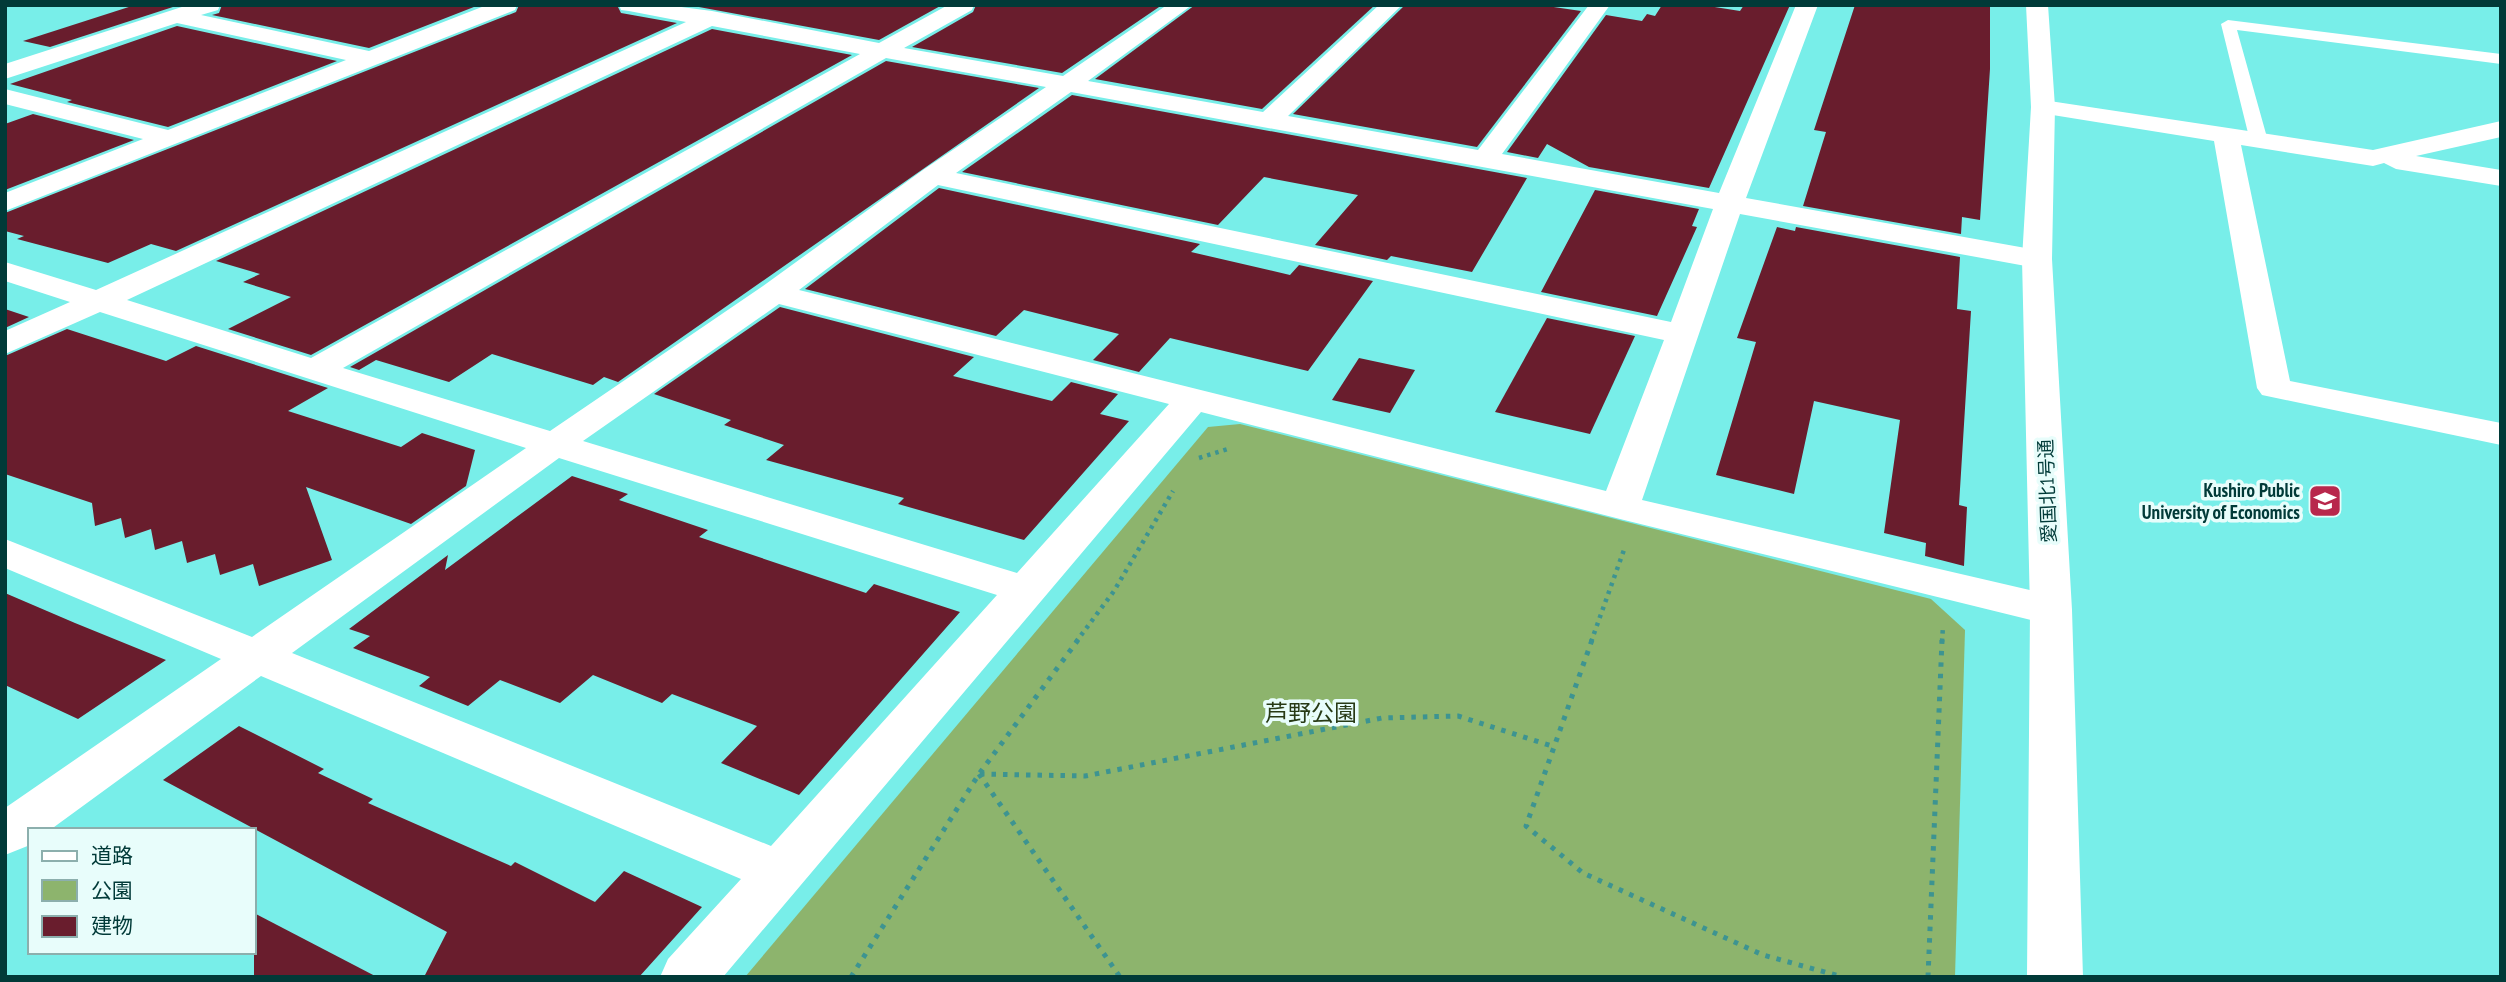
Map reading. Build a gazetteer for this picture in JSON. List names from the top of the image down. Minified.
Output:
{"streets":{"street":["愛国北1号通"]},"parks":["芦野公園"],"places":{"school or university":["Kushiro Public University of Economics"]},"legend":["道路","公園","建物"]}
